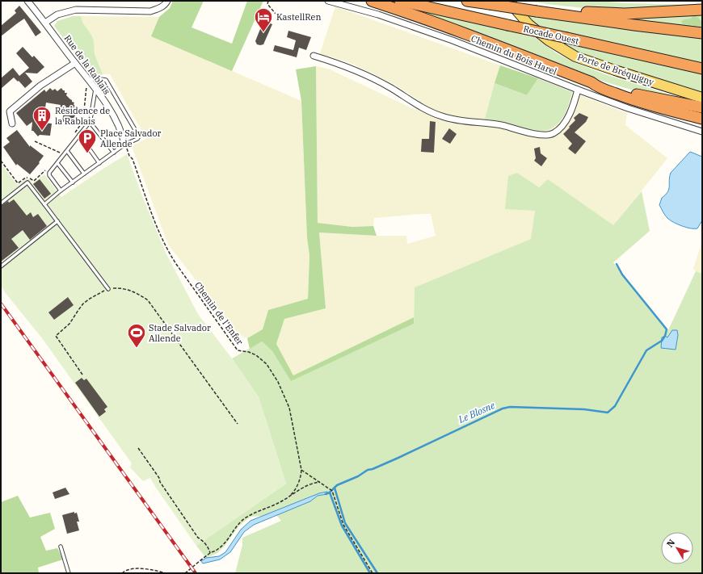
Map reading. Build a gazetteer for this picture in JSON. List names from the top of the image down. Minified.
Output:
{"streets":{"highway":["Rocade Ouest"],"main road":["Porte de Bréquigny"],"street":["Chemin du Bois Harel","Rue de la Rablais"],"path":["Chemin de l'Enfer"]},"crossings":[["Rue de la Rablais","Chemin de l'Enfer"]],"water":["Le Blosne"],"places":{"hotel":["KastellRen"],"building":["Résidence de la Rablais"],"parking":["Place Salvador Allende"],"sports":["Stade Salvador Allende"]},"north":"top left"}
